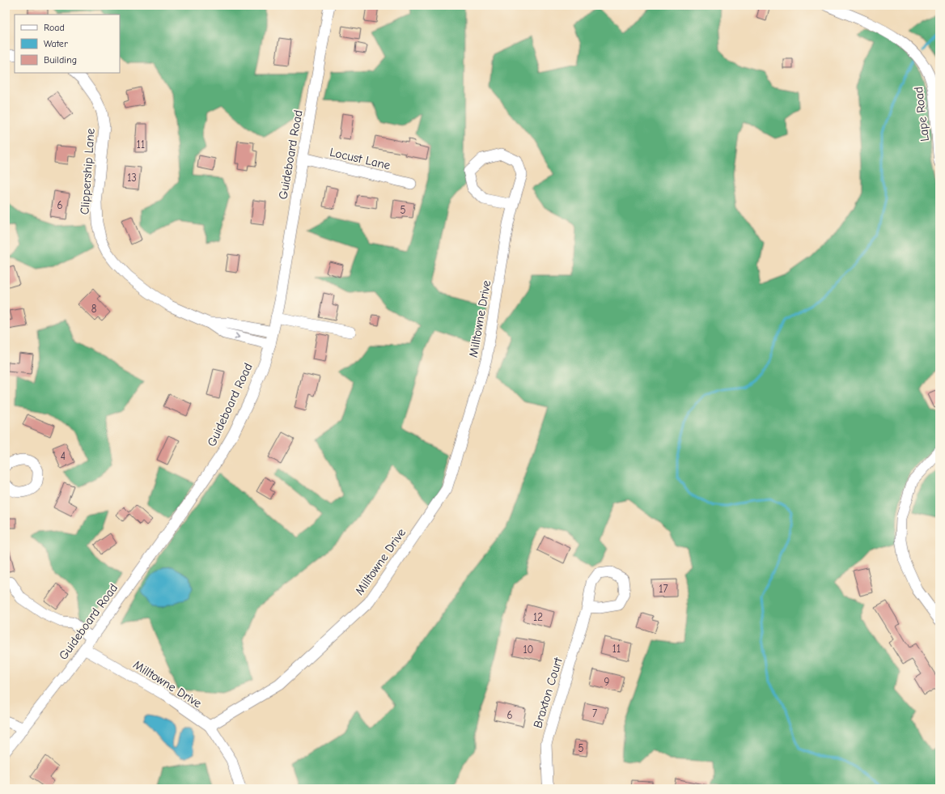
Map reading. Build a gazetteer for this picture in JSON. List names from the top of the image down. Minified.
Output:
{"streets":{"street":["Lape Road","Guideboard Road","Locust Lane","Clippership Lane","Milltowne Drive","Braxton Court"]},"crossings":[["Guideboard Road","Locust Lane"],["Guideboard Road","Clippership Lane"],["Guideboard Road","Milltowne Drive"]],"house_numbers":["11","13","6","5","8","4","17","12","11","10","9","7","6","5"],"legend":["Road","Water","Building"]}
